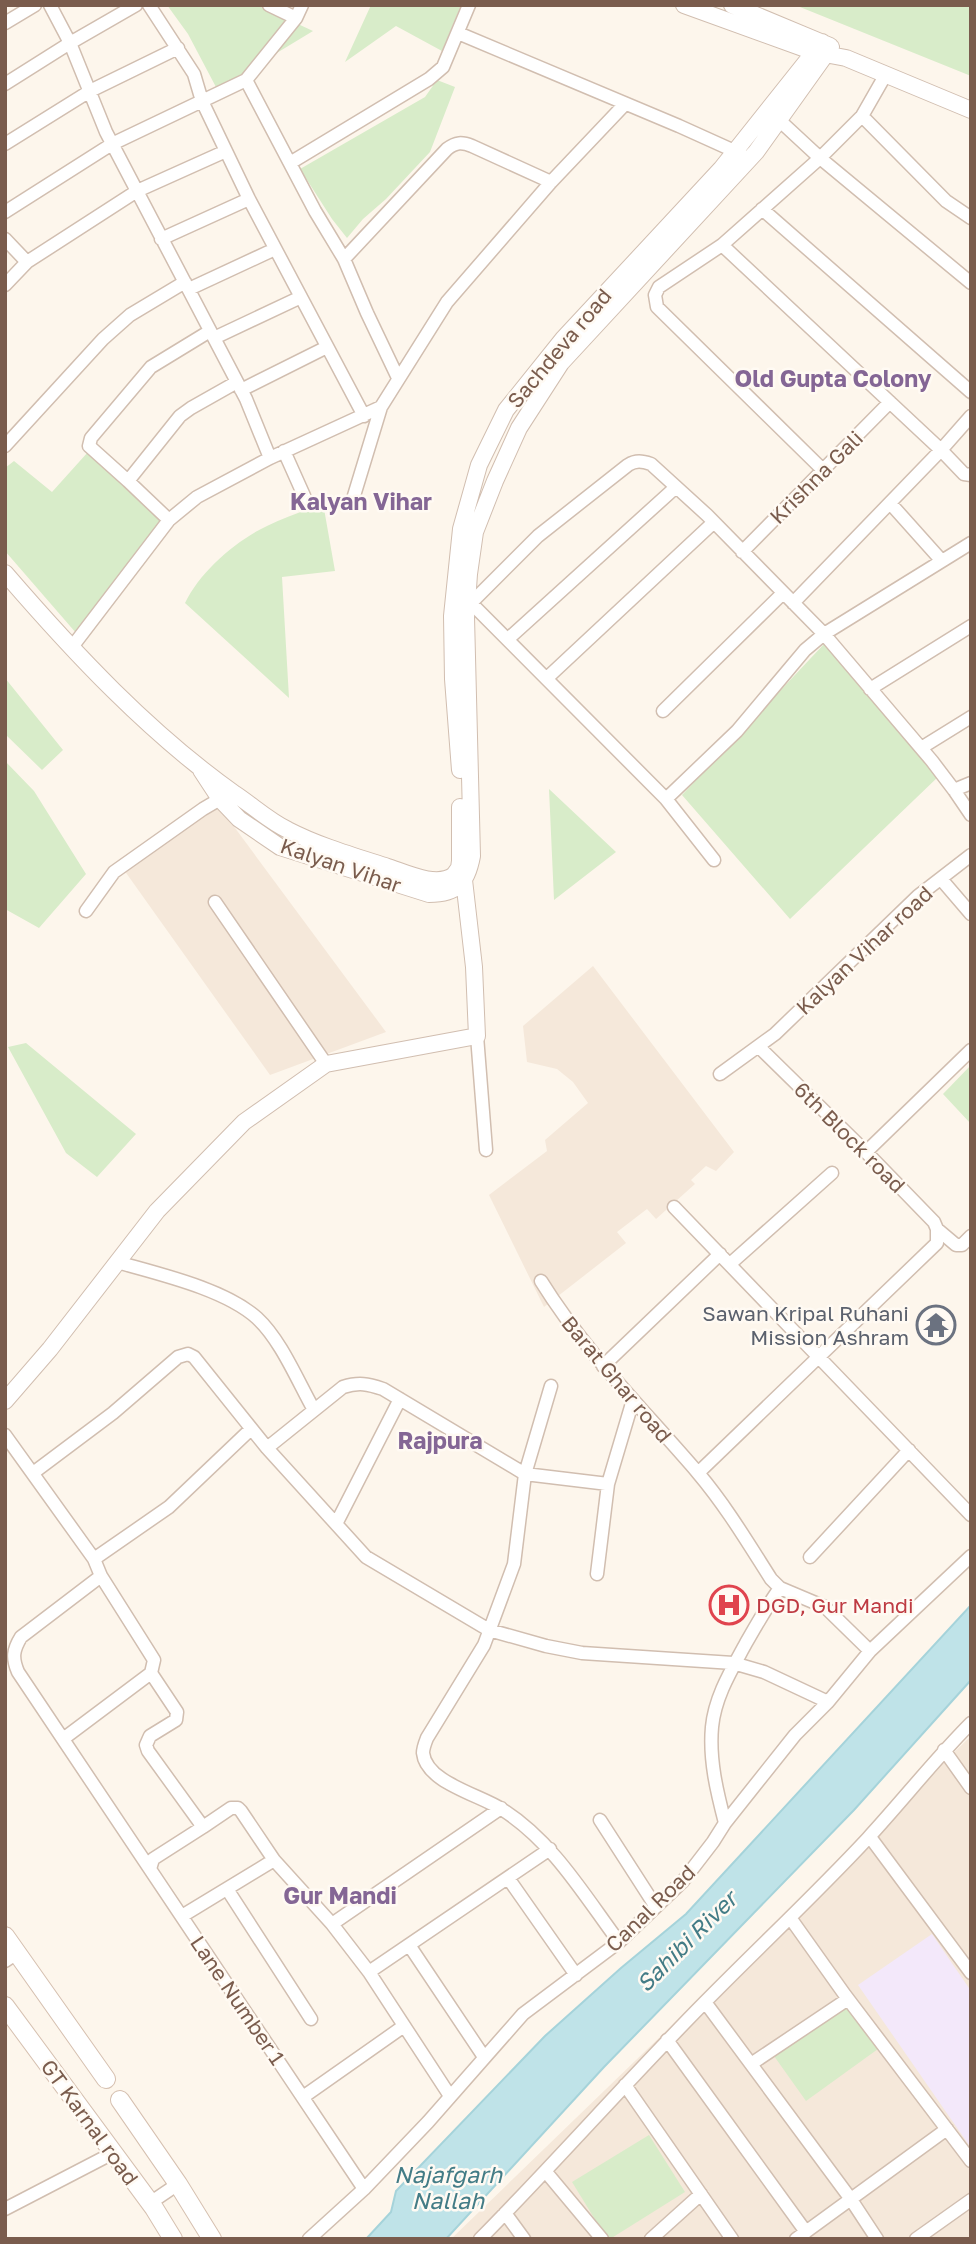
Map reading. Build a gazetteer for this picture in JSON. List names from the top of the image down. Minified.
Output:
{"streets":{"main road":["GT Karnal road"],"street":["Sachdeva road","Krishna Gali","Kalyan Vihar","Kalyan Vihar road","6th Block road","Barat Ghar road","Canal Road","Lane Number 1"]},"crossings":[["Sachdeva road","Kalyan Vihar"],["Kalyan Vihar road","6th Block road"],["Canal Road","Lane Number 1"]],"districts":["Old Gupta Colony","Kalyan Vihar","Rajpura","Gur Mandi"],"water":["Sahibi River","Najafgarh Nallah"],"places":{"temple":["Sawan Kripal Ruhani Mission Ashram"],"hospital":["DGD, Gur Mandi"]}}
